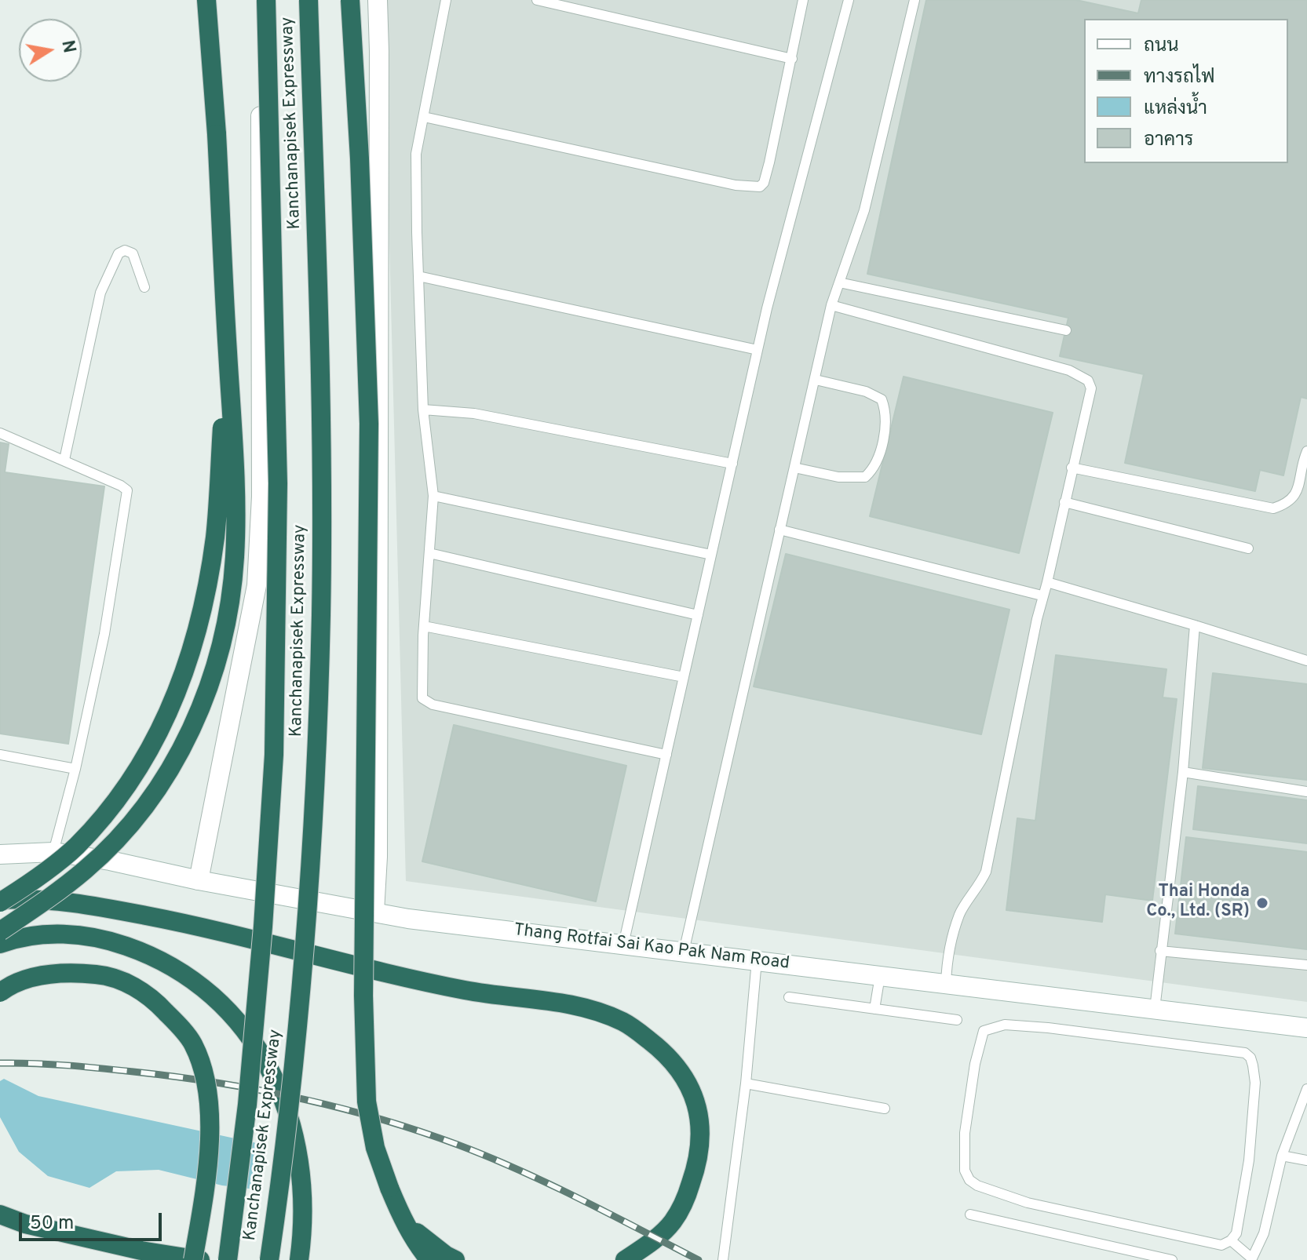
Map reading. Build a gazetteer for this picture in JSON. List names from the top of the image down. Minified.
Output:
{"streets":{"highway":["Kanchanapisek Expressway"],"street":["Thang Rotfai Sai Kao Pak Nam Road"]},"places":["Thai Honda Co., Ltd. (SR)"],"legend":["ถนน","ทางรถไฟ","แหล่งน้ำ","อาคาร"],"scale_bar":"50 m","north":"right"}
